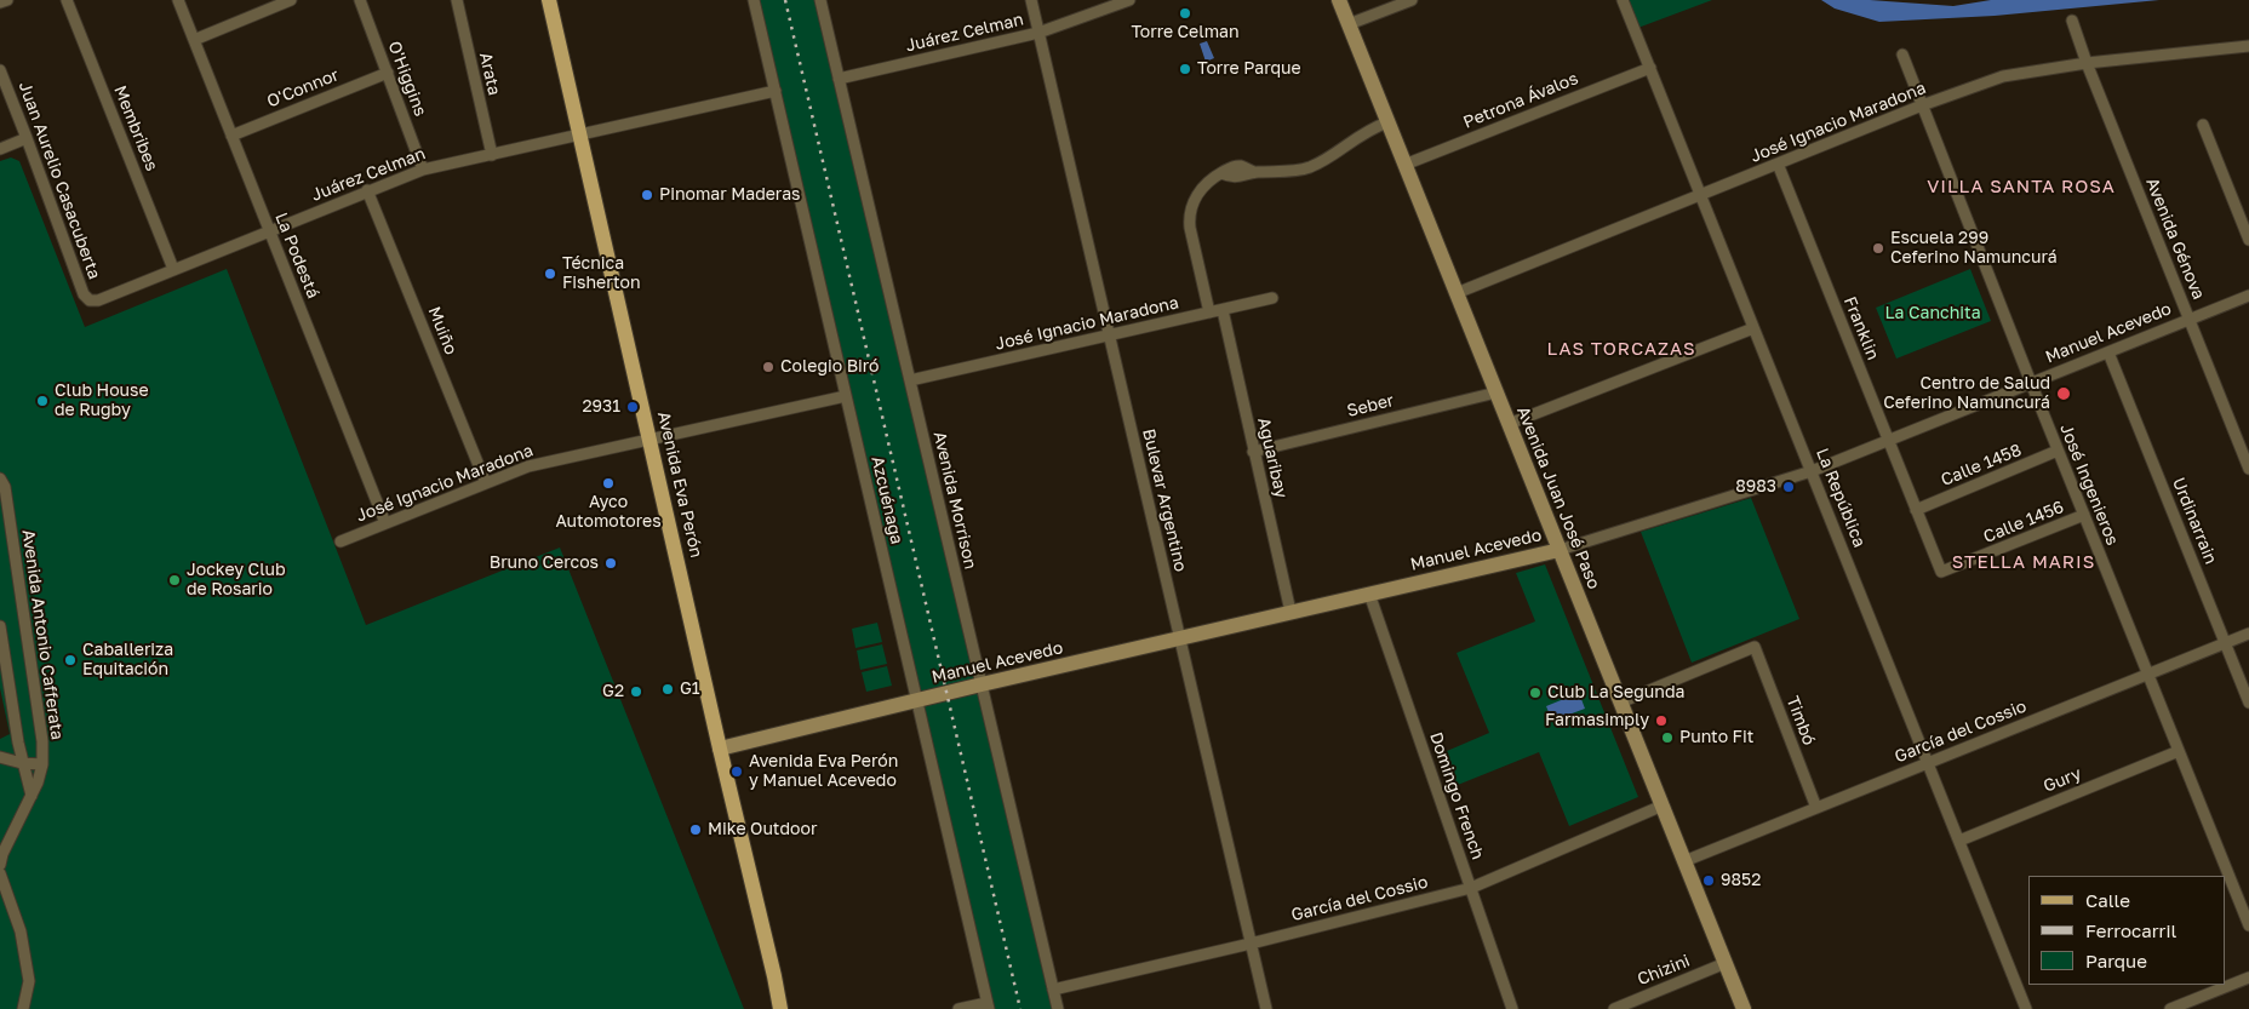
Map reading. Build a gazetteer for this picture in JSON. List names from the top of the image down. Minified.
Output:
{"streets":{"main road":["Manuel Acevedo","Avenida Eva Perón","Avenida Juan José Paso"],"street":["Juárez Celman","Arata","O'Higgins","O'Connor","Petrona Ávalos","José Ignacio Maradona","Membribes","Juan Aurelio Casacuberta","Avenida Génova","La Podestá","Franklin","Muiño","Seber","Aguaribay","Calle 1458","José Ingenieros","La República","Azcuénaga","Avenida Morrison","Bulevar Argentino","Urdinarrain","Calle 1456","Avenida Antonio Cafferata","Timbó","García del Cossio","Gury","Domingo French","Chizini"]},"crossings":[["Juárez Celman","Arata"],["Juárez Celman","O'Higgins"],["Juárez Celman","Membribes"],["Juárez Celman","Juan Aurelio Casacuberta"],["Juárez Celman","La Podestá"],["Juárez Celman","Muiño"],["Juárez Celman","Avenida Eva Perón"],["Juárez Celman","Azcuénaga"],["Juárez Celman","Avenida Morrison"],["Juárez Celman","Bulevar Argentino"],["O'Higgins","O'Connor"],["O'Connor","La Podestá"],["Petrona Ávalos","Avenida Juan José Paso"],["Petrona Ávalos","La República"],["José Ignacio Maradona","Avenida Génova"],["José Ignacio Maradona","La Podestá"],["José Ignacio Maradona","Franklin"],["José Ignacio Maradona","Muiño"],["José Ignacio Maradona","Aguaribay"],["José Ignacio Maradona","Avenida Eva Perón"],["José Ignacio Maradona","José Ingenieros"],["José Ignacio Maradona","Avenida Juan José Paso"],["José Ignacio Maradona","La República"],["José Ignacio Maradona","Azcuénaga"],["José Ignacio Maradona","Avenida Morrison"],["José Ignacio Maradona","Bulevar Argentino"],["Avenida Génova","Manuel Acevedo"],["Franklin","Manuel Acevedo"],["Franklin","Calle 1458"],["Franklin","Calle 1456"],["Manuel Acevedo","Aguaribay"],["Manuel Acevedo","Avenida Eva Perón"],["Manuel Acevedo","José Ingenieros"],["Manuel Acevedo","Avenida Juan José Paso"],["Manuel Acevedo","La República"],["Manuel Acevedo","Azcuénaga"],["Manuel Acevedo","Avenida Morrison"],["Manuel Acevedo","Bulevar Argentino"],["Manuel Acevedo","Urdinarrain"],["Manuel Acevedo","Domingo French"],["Seber","Aguaribay"],["Seber","Avenida Juan José Paso"],["Calle 1458","José Ingenieros"],["José Ingenieros","Calle 1456"],["José Ingenieros","García del Cossio"],["José Ingenieros","Gury"],["Avenida Juan José Paso","Timbó"],["Avenida Juan José Paso","García del Cossio"],["Avenida Juan José Paso","Chizini"],["La República","García del Cossio"],["La República","Gury"],["Avenida Morrison","García del Cossio"],["Bulevar Argentino","García del Cossio"],["Urdinarrain","García del Cossio"],["Timbó","García del Cossio"],["García del Cossio","Domingo French"]],"districts":["VILLA SANTA ROSA","LAS TORCAZAS","STELLA MARIS"],"parks":["La Canchita"],"places":["Torre Celman","Torre Parque","Pinomar Maderas","Escuela 299 Ceferino Namuncurá","Técnica Fisherton","Colegio Biró","Centro de Salud Ceferino Namuncurá","Club House de Rugby","2931","Ayco Automotores","8983","Bruno Cercos","Jockey Club de Rosario","Caballeriza Equitación","G1","G2","Club La Segunda","Farmasimply","Punto Fit","Avenida Eva Perón y Manuel Acevedo","Mike Outdoor","9852"],"legend":["Calle","Ferrocarril","Parque"]}
